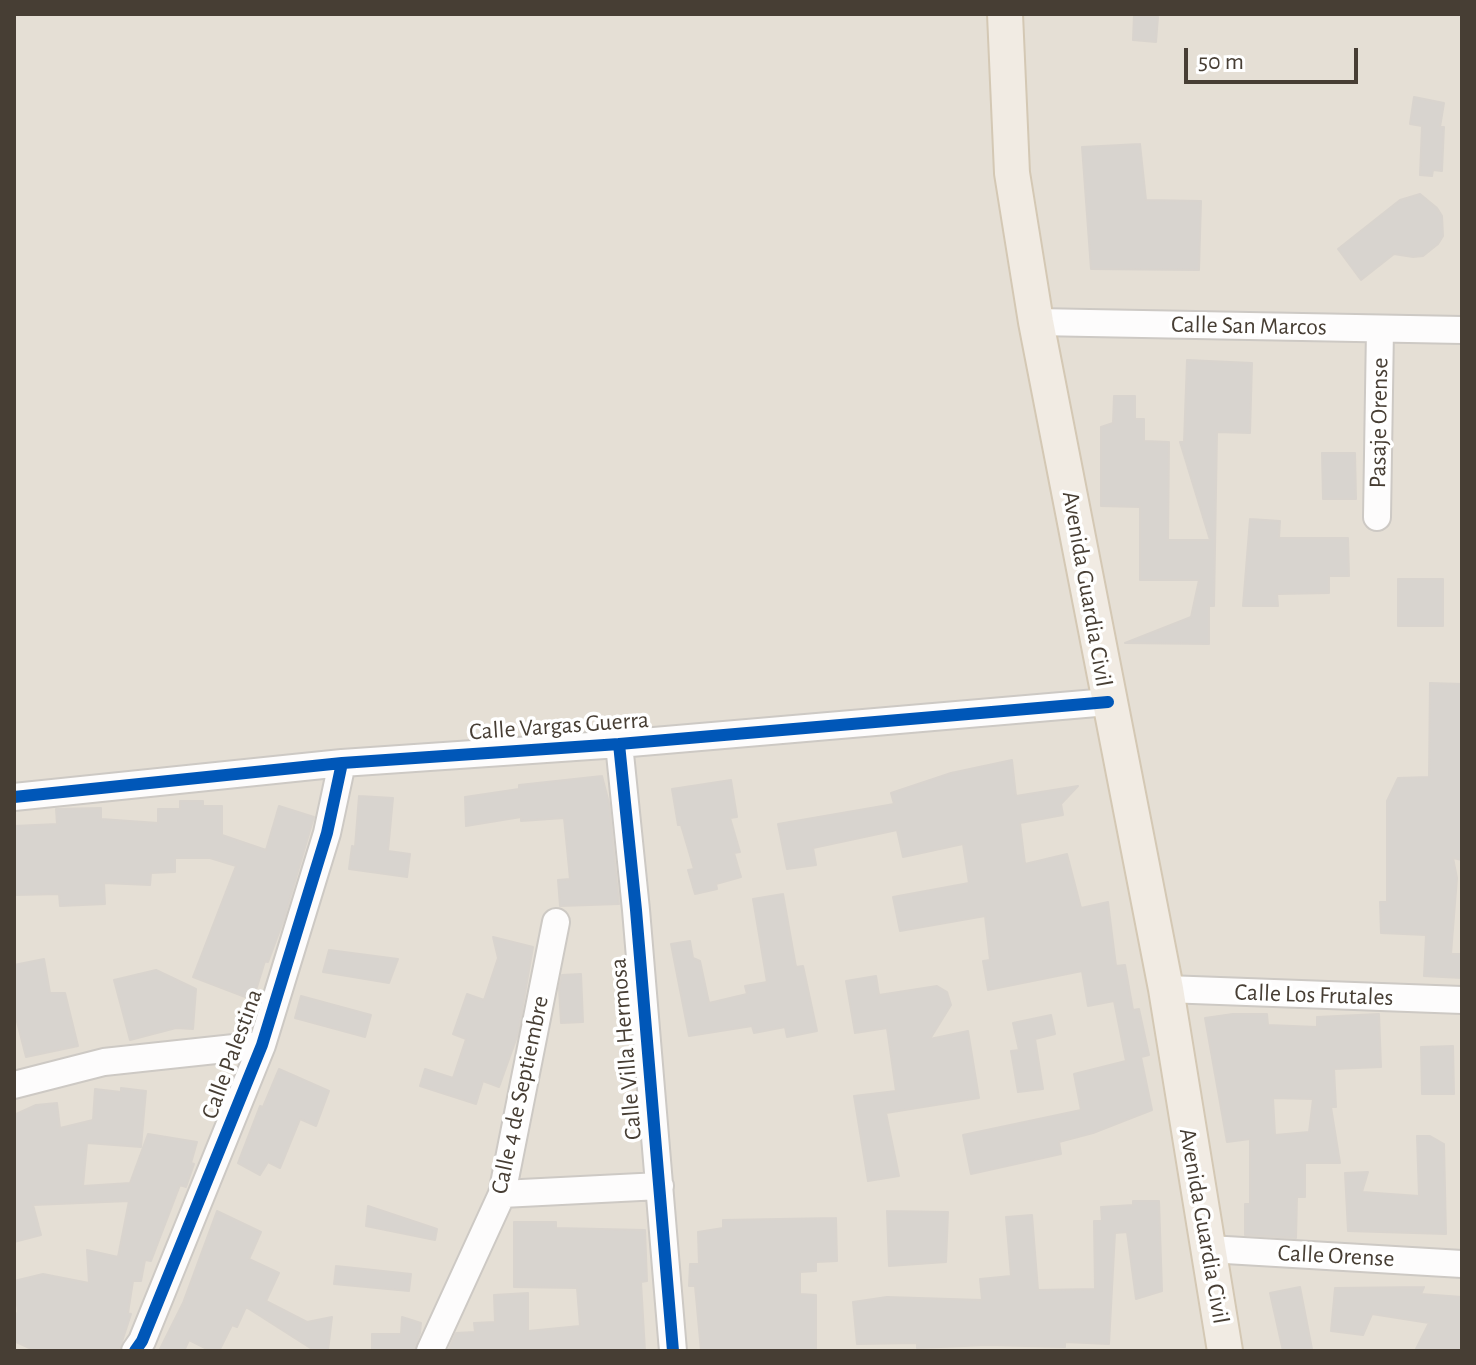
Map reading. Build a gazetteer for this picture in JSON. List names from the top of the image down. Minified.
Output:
{"streets":{"main road":["Avenida Guardia Civil"],"street":["Calle San Marcos","Pasaje Orense","Calle Vargas Guerra","Calle Los Frutales","Calle Villa Hermosa","Calle Palestina","Calle 4 de Septiembre","Calle Orense"]},"crossings":[["Calle San Marcos","Pasaje Orense"],["Calle San Marcos","Avenida Guardia Civil"],["Avenida Guardia Civil","Calle Vargas Guerra"],["Avenida Guardia Civil","Calle Los Frutales"],["Avenida Guardia Civil","Calle Orense"],["Calle Vargas Guerra","Calle Villa Hermosa"],["Calle Vargas Guerra","Calle Palestina"]],"scale_bar":"50 m"}
